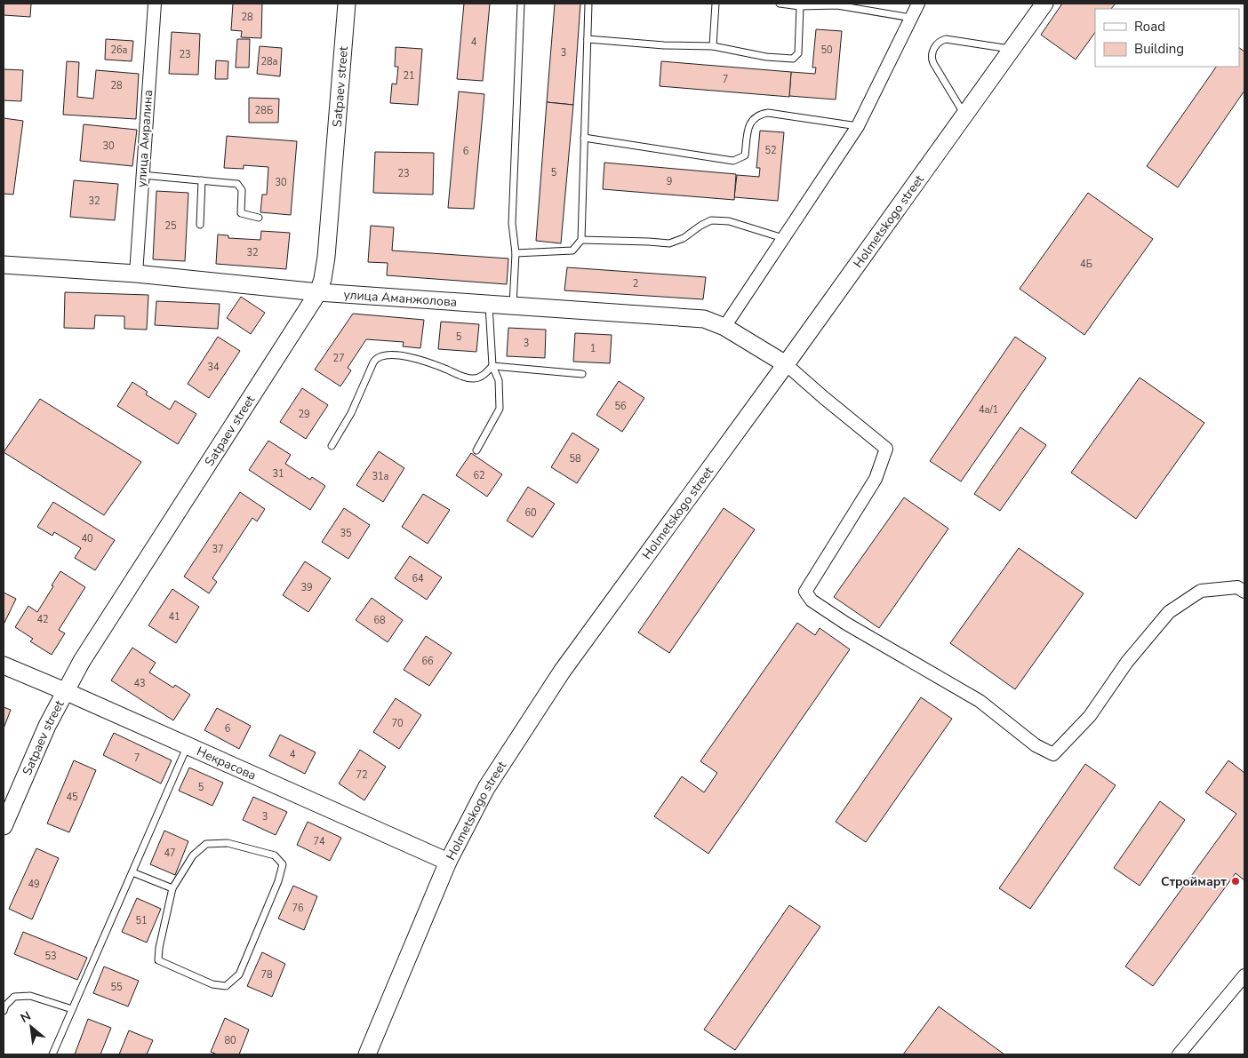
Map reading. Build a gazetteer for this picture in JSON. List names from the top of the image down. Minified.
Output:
{"streets":{"street":["Satpaev street","улица Амралина","Holmetskogo street","улица Аманжолова","Некрасова"]},"crossings":[["Satpaev street","улица Аманжолова"],["Satpaev street","Некрасова"],["улица Амралина","улица Аманжолова"],["Holmetskogo street","улица Аманжолова"],["Holmetskogo street","Некрасова"]],"places":["Строймарт"],"house_numbers":["28","4","26а","50","3","23","28а","21","7","28","28Б","30","52","6","5","23","9","30","32","25","32","4Б","2","5","3","1","27","34","56","4а/1","29","58","31","62","31а","60","35","40","37","64","39","41","42","68","66","43","70","6","4","7","72","5","45","3","74","47","49","76","51","53","78","55","80"],"legend":["Road","Building"],"north":"top left"}
